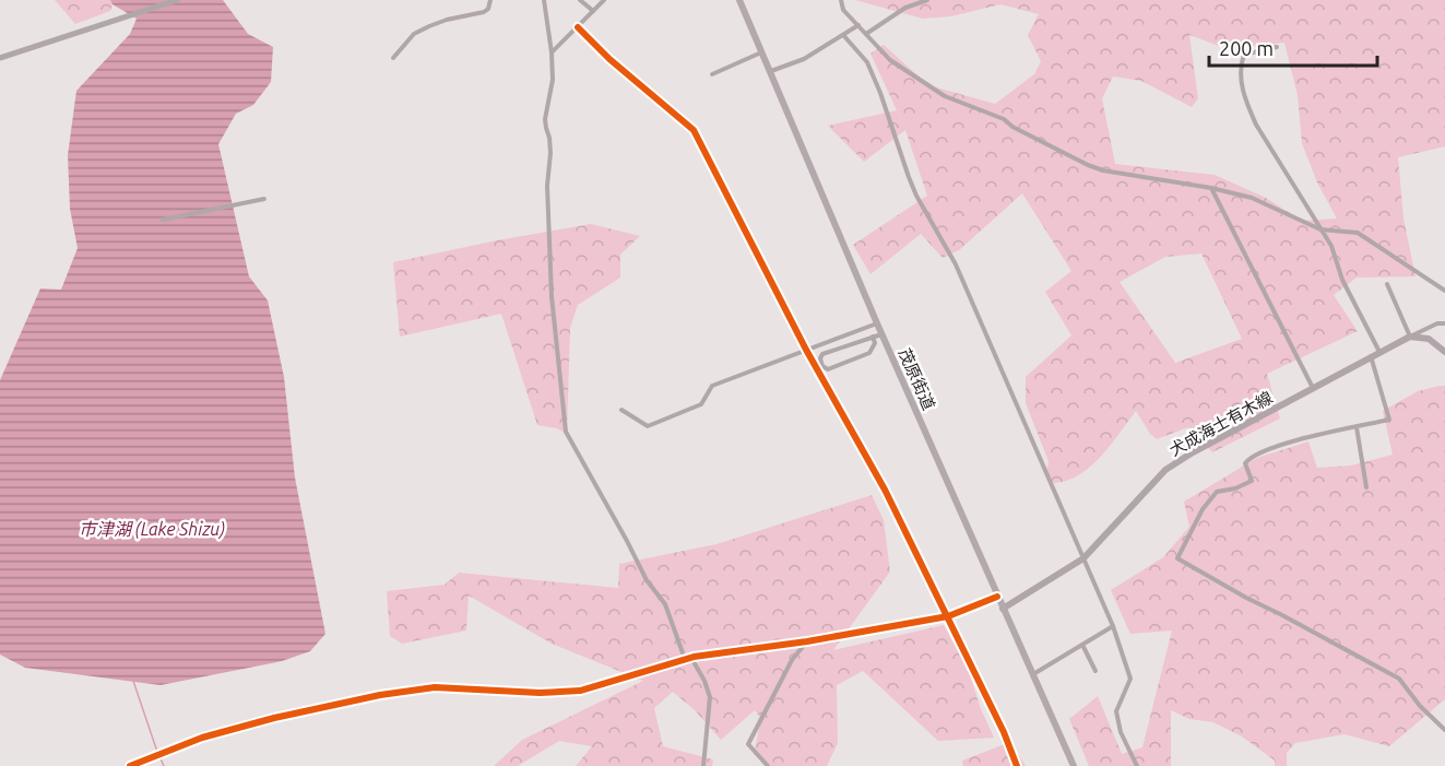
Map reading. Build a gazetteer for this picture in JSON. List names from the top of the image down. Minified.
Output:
{"streets":{"main road":["茂原街道","犬成海士有木線"]},"crossings":[["茂原街道","犬成海士有木線"]],"water":["市津湖 (Lake Shizu)"],"scale_bar":"200 m"}
